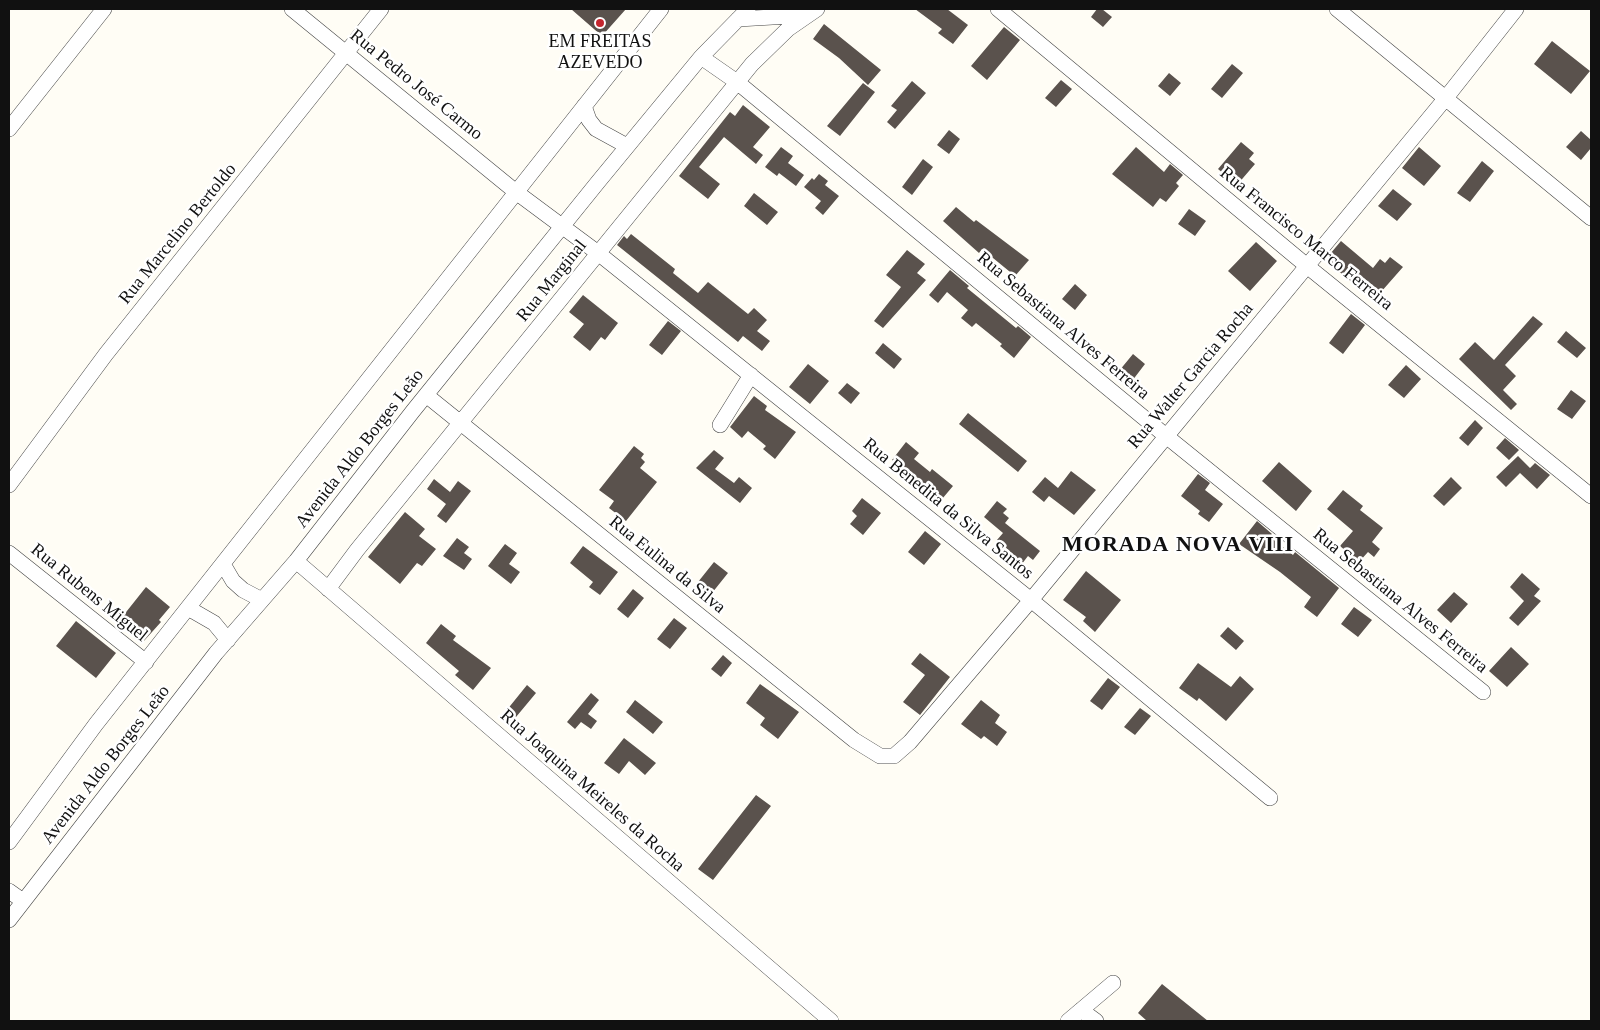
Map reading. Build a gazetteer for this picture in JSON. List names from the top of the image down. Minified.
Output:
{"streets":{"street":["Rua Pedro José Carmo","Rua Marcelino Bertoldo","Rua Francisco Marco Ferreira","Rua Marginal","Rua Sebastiana Alves Ferreira","Rua Walter Garcia Rocha","Avenida Aldo Borges Leão","Rua Benedita da Silva Santos","Rua Eulina da Silva","Rua Rubens Miguel","Rua Joaquina Meireles da Rocha"]},"crossings":[["Rua Pedro José Carmo","Rua Marcelino Bertoldo"],["Rua Pedro José Carmo","Avenida Aldo Borges Leão"],["Rua Pedro José Carmo","Rua Benedita da Silva Santos"],["Rua Francisco Marco Ferreira","Rua Walter Garcia Rocha"],["Rua Marginal","Rua Sebastiana Alves Ferreira"],["Rua Marginal","Rua Benedita da Silva Santos"],["Rua Marginal","Rua Eulina da Silva"],["Rua Marginal","Rua Joaquina Meireles da Rocha"],["Rua Sebastiana Alves Ferreira","Rua Walter Garcia Rocha"],["Rua Sebastiana Alves Ferreira","Avenida Aldo Borges Leão"],["Rua Walter Garcia Rocha","Rua Benedita da Silva Santos"],["Rua Walter Garcia Rocha","Rua Eulina da Silva"],["Avenida Aldo Borges Leão","Rua Benedita da Silva Santos"],["Avenida Aldo Borges Leão","Rua Eulina da Silva"],["Avenida Aldo Borges Leão","Rua Rubens Miguel"],["Avenida Aldo Borges Leão","Rua Joaquina Meireles da Rocha"]],"districts":["MORADA NOVA VIII"],"places":["EM FREITAS AZEVEDO"]}
